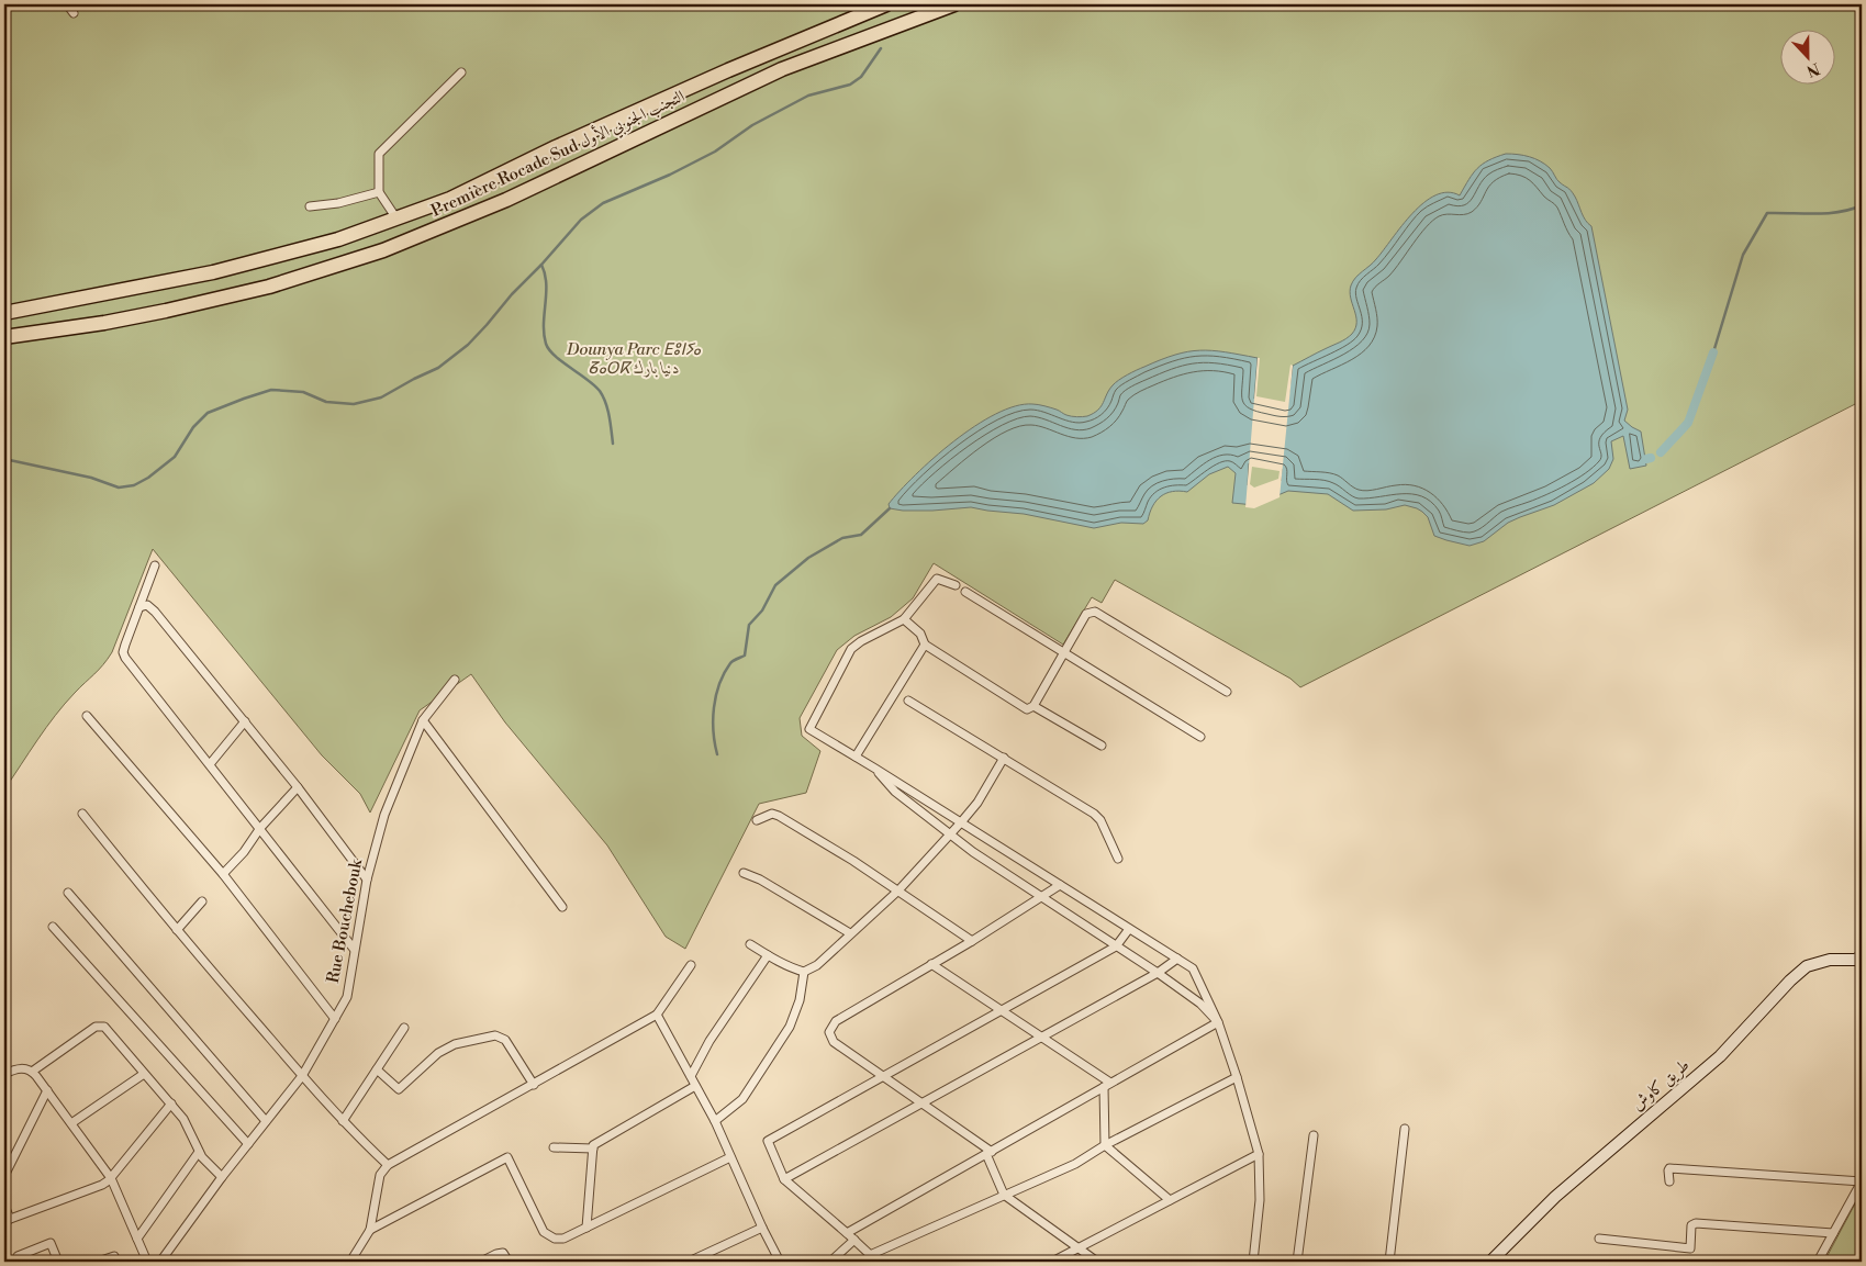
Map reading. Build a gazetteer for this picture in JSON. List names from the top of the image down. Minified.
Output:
{"streets":{"highway":["Première Rocade Sud التجنب الجنوبي الأول"],"street":["Rue Bouchebouk","طريق كاوش"]},"parks":["Dounya Parc ⴹⵓⵏⵢⴰ ⵒⴰⵔⴽ دنيا بارك"],"north":"bottom"}
